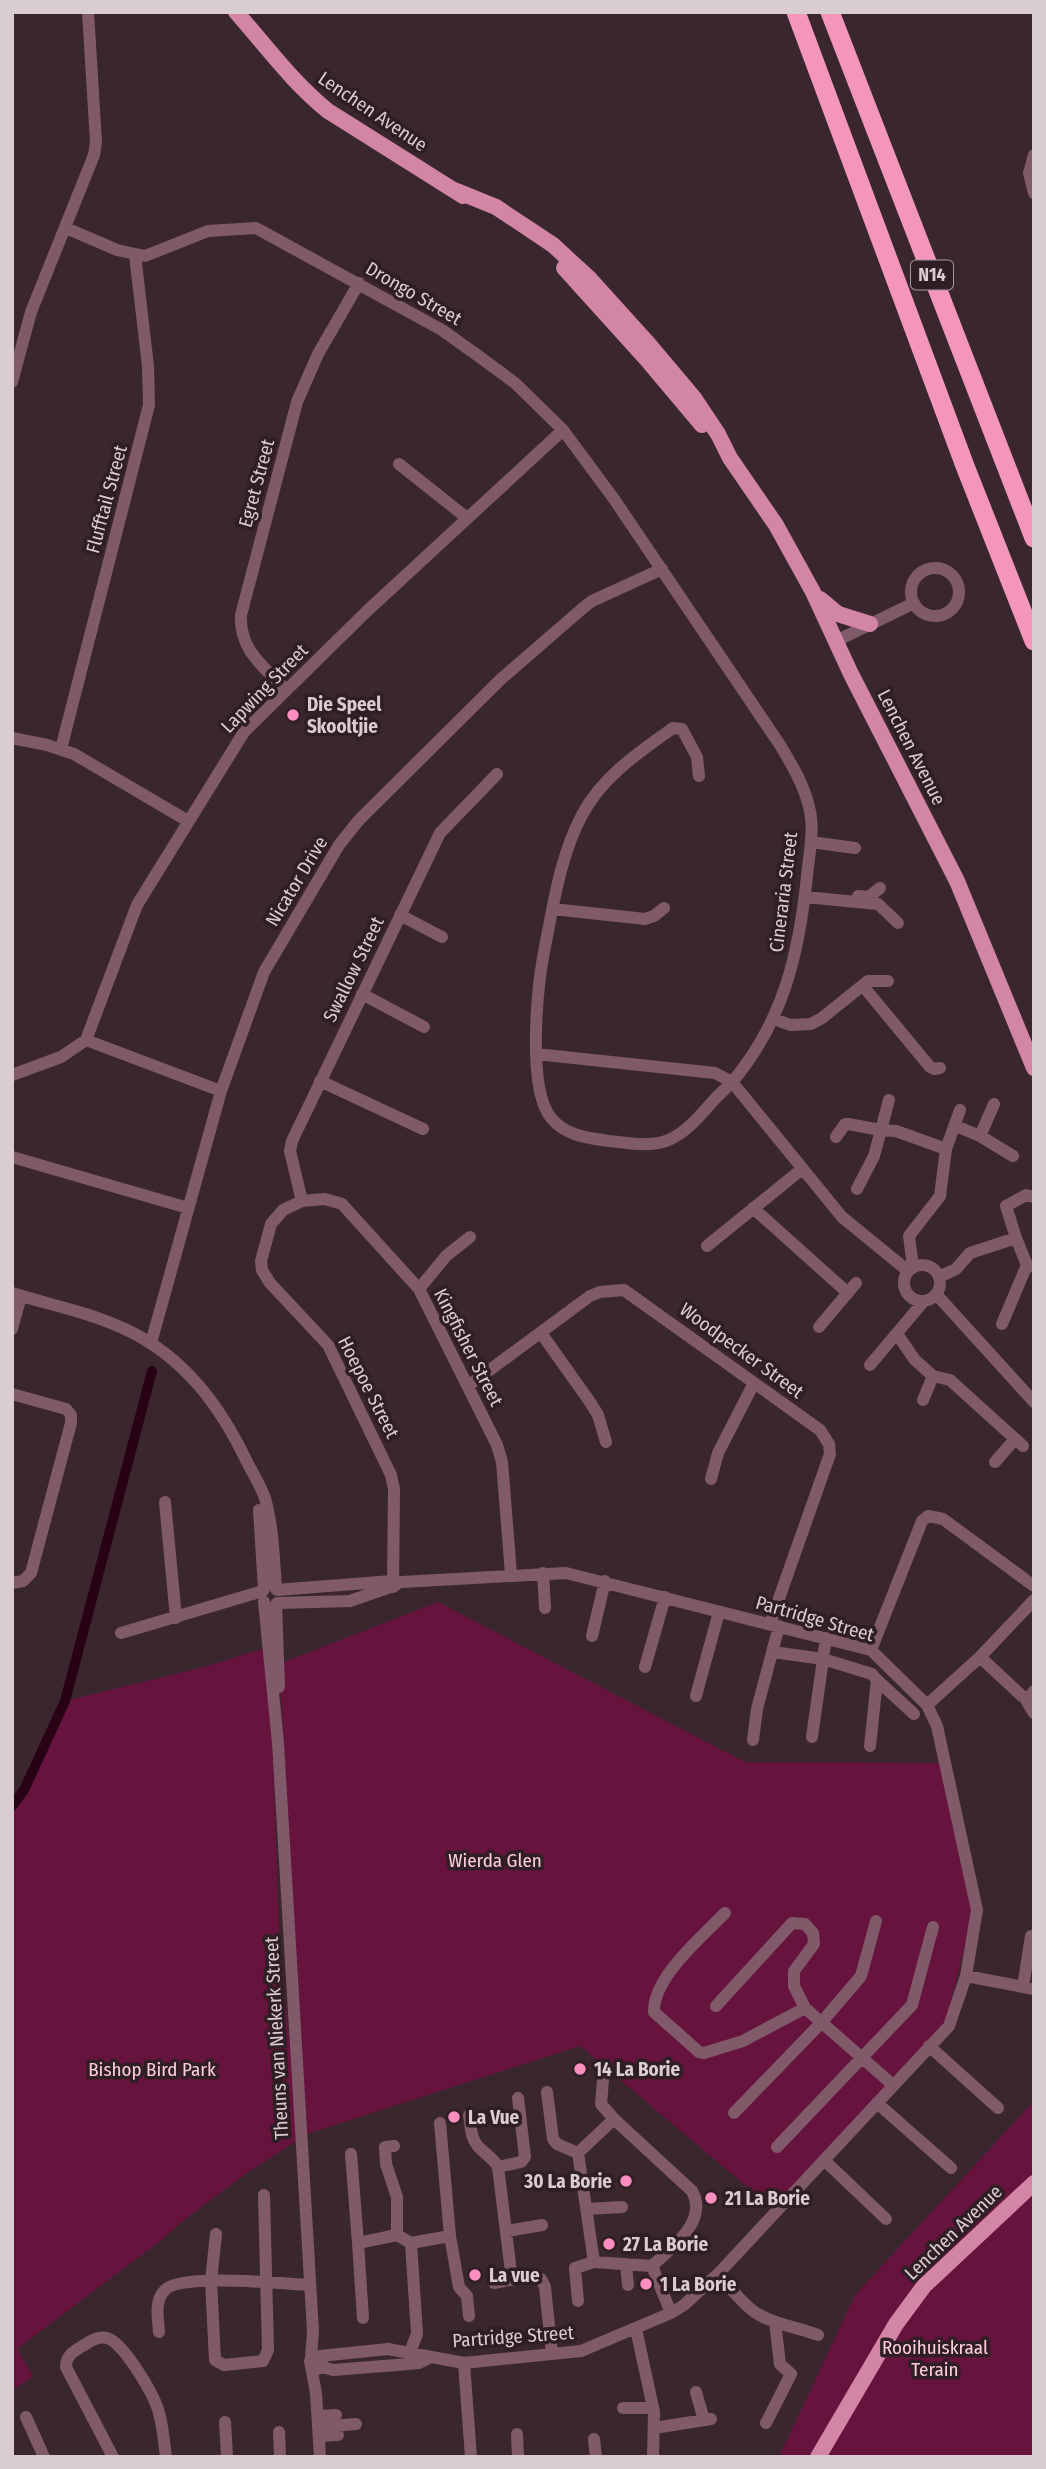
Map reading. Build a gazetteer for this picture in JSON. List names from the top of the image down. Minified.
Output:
{"streets":{"highway":["N14"],"main road":["Lenchen Avenue"],"street":["Drongo Street","Egret Street","Flufftail Street","Lapwing Street","Nicator Drive","Cineraria Street","Swallow Street","Kingfisher Street","Woodpecker Street","Hoepoe Street","Partridge Street","Theuns van Niekerk Street"]},"crossings":[["Drongo Street","Egret Street"],["Drongo Street","Flufftail Street"],["Drongo Street","Lapwing Street"],["Drongo Street","Nicator Drive"],["Drongo Street","Cineraria Street"],["Egret Street","Lapwing Street"],["Nicator Drive","Cineraria Street"],["Nicator Drive","Theuns van Niekerk Street"],["Swallow Street","Kingfisher Street"],["Swallow Street","Hoepoe Street"],["Kingfisher Street","Woodpecker Street"],["Kingfisher Street","Hoepoe Street"],["Kingfisher Street","Partridge Street"],["Woodpecker Street","Partridge Street"],["Hoepoe Street","Partridge Street"],["Partridge Street","Theuns van Niekerk Street"]],"parks":["Wierda Glen","Bishop Bird Park","Rooihuiskraal Terain"],"places":["Die Speel Skooltjie","14 La Borie","La Vue","30 La Borie","21 La Borie","27 La Borie","La vue","1 La Borie"]}
